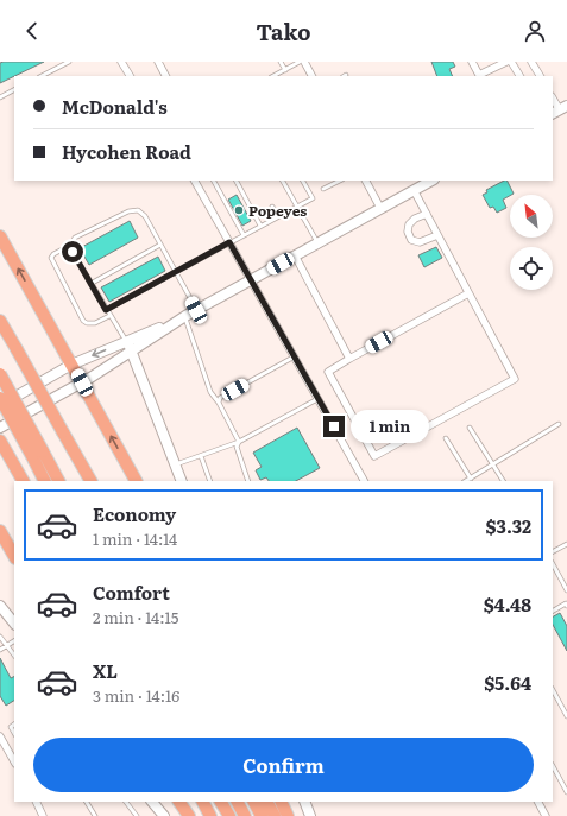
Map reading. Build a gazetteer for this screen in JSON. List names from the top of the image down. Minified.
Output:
{"places":["Popeyes"],"north":"top left","page":{"header":"Tako","banner":["McDonald's","Hycohen Road"],"bubble":"1 min","list":[{"name":"Economy","note":"1 min · 14:14","value":"$3.32"},{"name":"Comfort","note":"2 min · 14:15","value":"$4.48"},{"name":"XL","note":"3 min · 14:16","value":"$5.64"}],"buttons":"Confirm"}}
